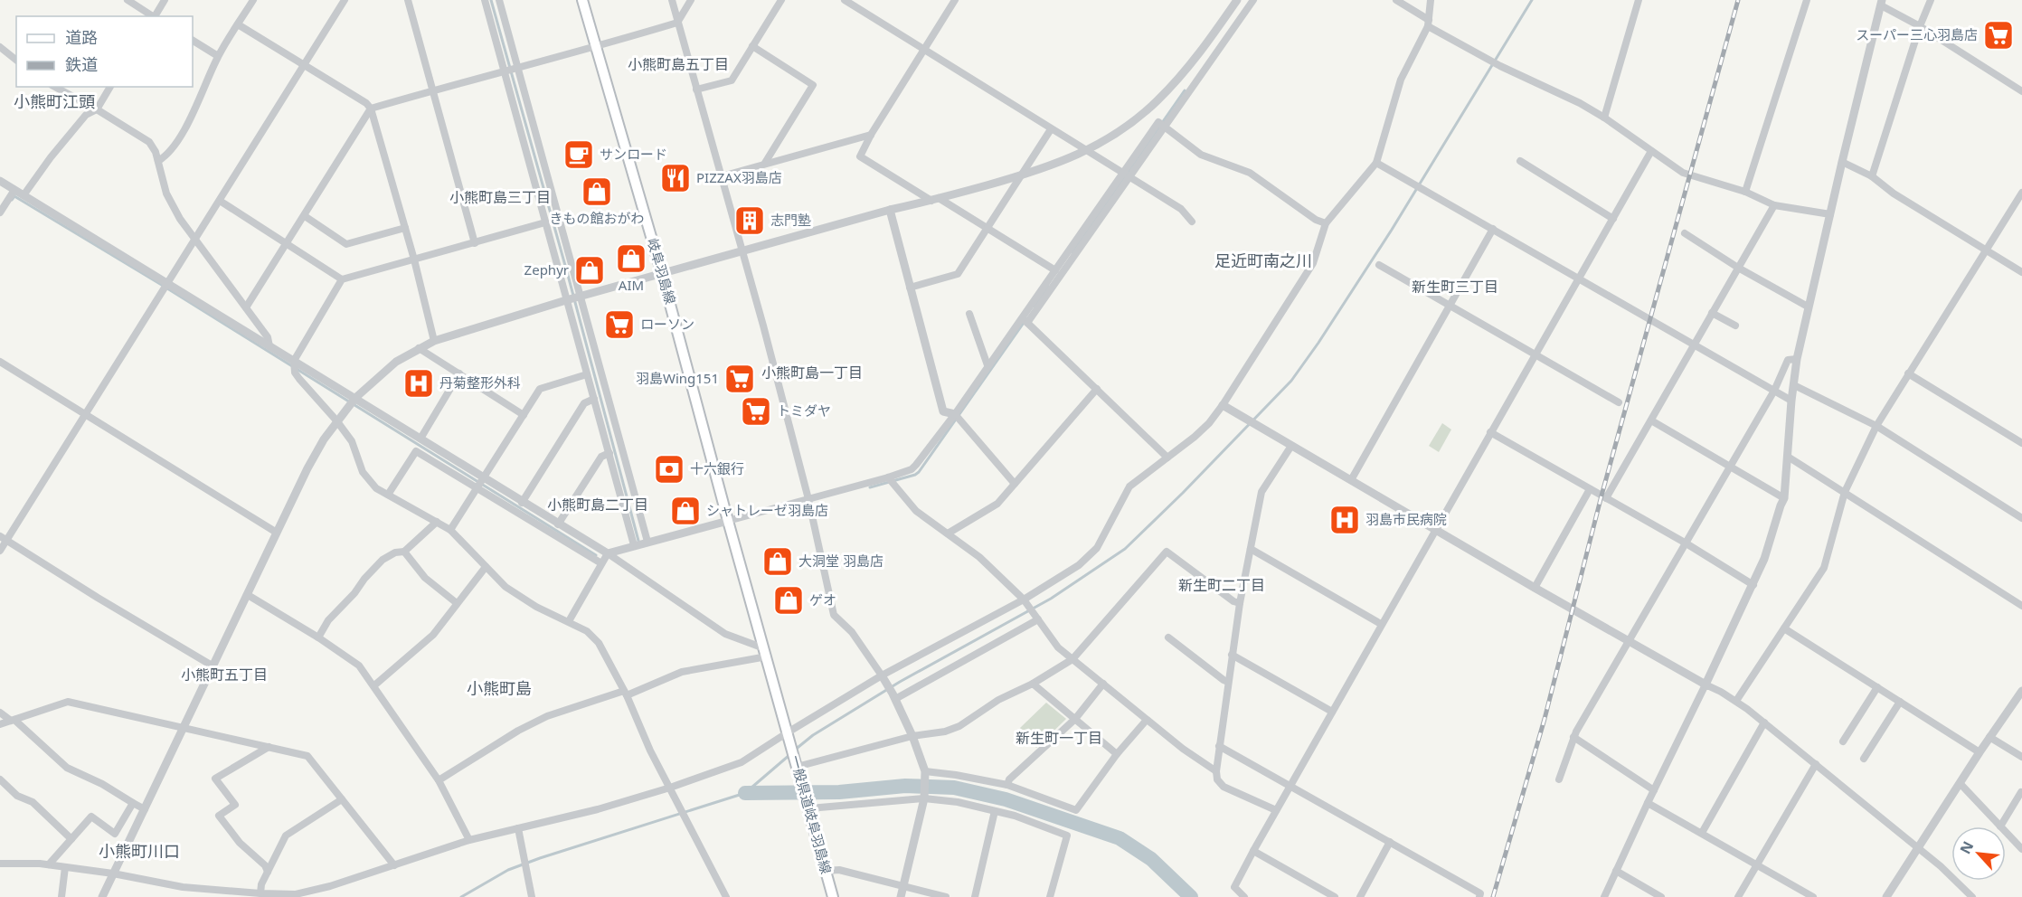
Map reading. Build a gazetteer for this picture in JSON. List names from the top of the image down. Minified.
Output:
{"streets":{"main road":["岐阜羽島線","一般県道岐阜羽島線"]},"crossings":[["岐阜羽島線","一般県道岐阜羽島線"]],"districts":["小熊町島五丁目","小熊町江頭","小熊町島三丁目","足近町南之川","新生町三丁目","小熊町島一丁目","小熊町島二丁目","新生町二丁目","小熊町五丁目","小熊町島","新生町一丁目","小熊町川口"],"places":{"supermarket":["スーパー三心羽島店","ローソン","羽島Wing151","トミダヤ"],"cafe":["サンロード"],"restaurant":["PIZZAX羽島店"],"shop":["きもの館おがわ","AIM","Zephyr","シャトレーゼ羽島店","大洞堂 羽島店","ゲオ"],"building":["志門塾"],"hospital":["丹菊整形外科","羽島市民病院"],"bank":["十六銀行"]},"legend":["道路","鉄道"],"north":"top left"}
